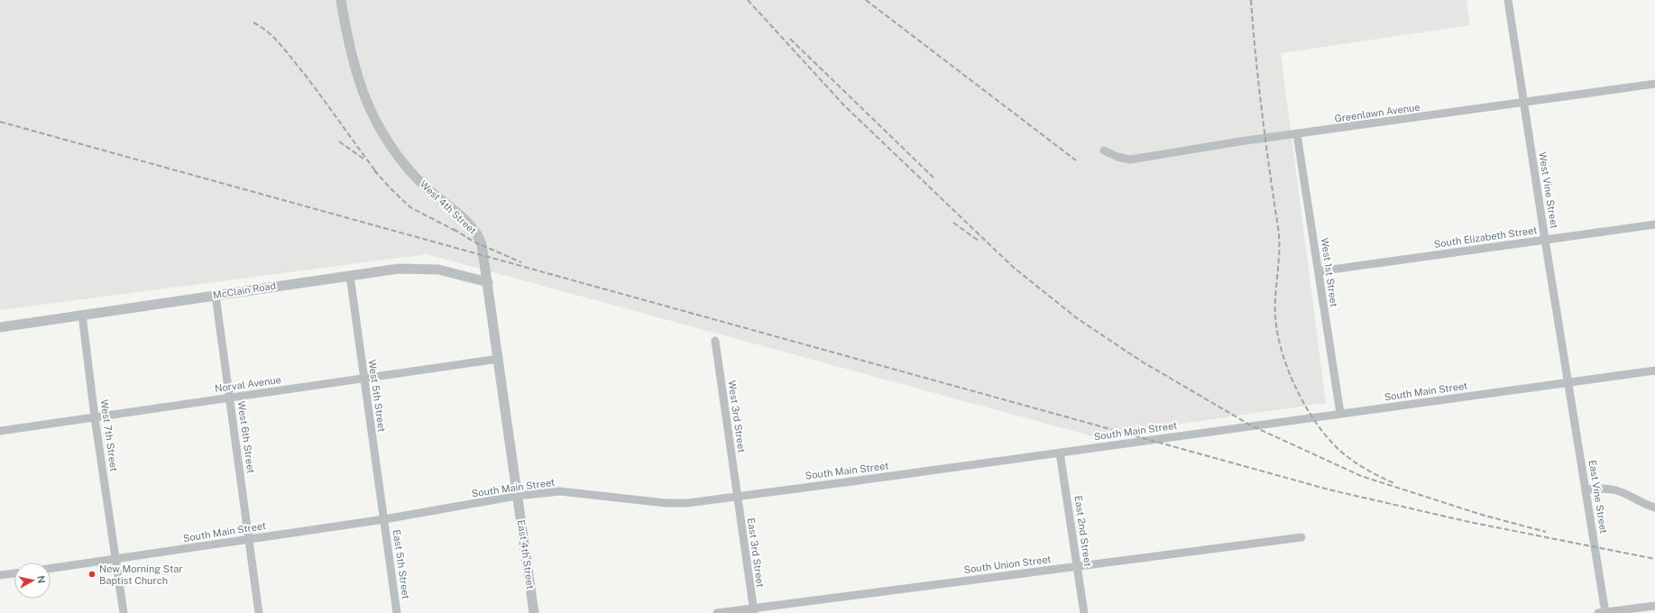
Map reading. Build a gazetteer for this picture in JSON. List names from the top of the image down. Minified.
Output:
{"streets":{"street":["Greenlawn Avenue","West Vine Street","West 4th Street","South Elizabeth Street","West 1st Street","McClain Road","Norval Avenue","South Main Street","West 5th Street","West 3rd Street","West 7th Street","West 6th Street","East Vine Street","East 2nd Street","East 3rd Street","East 4th Street","East 5th Street","South Union Street"]},"crossings":[["Greenlawn Avenue","West Vine Street"],["Greenlawn Avenue","West 1st Street"],["West Vine Street","South Elizabeth Street"],["West Vine Street","South Main Street"],["West Vine Street","East Vine Street"],["West 4th Street","McClain Road"],["West 4th Street","Norval Avenue"],["West 4th Street","South Main Street"],["West 4th Street","East 4th Street"],["South Elizabeth Street","West 1st Street"],["West 1st Street","South Main Street"],["McClain Road","West 5th Street"],["McClain Road","West 7th Street"],["McClain Road","West 6th Street"],["Norval Avenue","West 5th Street"],["Norval Avenue","West 7th Street"],["Norval Avenue","West 6th Street"],["South Main Street","West 5th Street"],["South Main Street","West 3rd Street"],["South Main Street","West 7th Street"],["South Main Street","West 6th Street"],["South Main Street","East Vine Street"],["South Main Street","East 2nd Street"],["South Main Street","East 3rd Street"],["South Main Street","East 4th Street"],["South Main Street","East 5th Street"],["West 5th Street","East 5th Street"],["West 3rd Street","East 3rd Street"],["East 2nd Street","South Union Street"],["East 3rd Street","South Union Street"]],"places":["New Morning Star Baptist Church"],"north":"right"}
